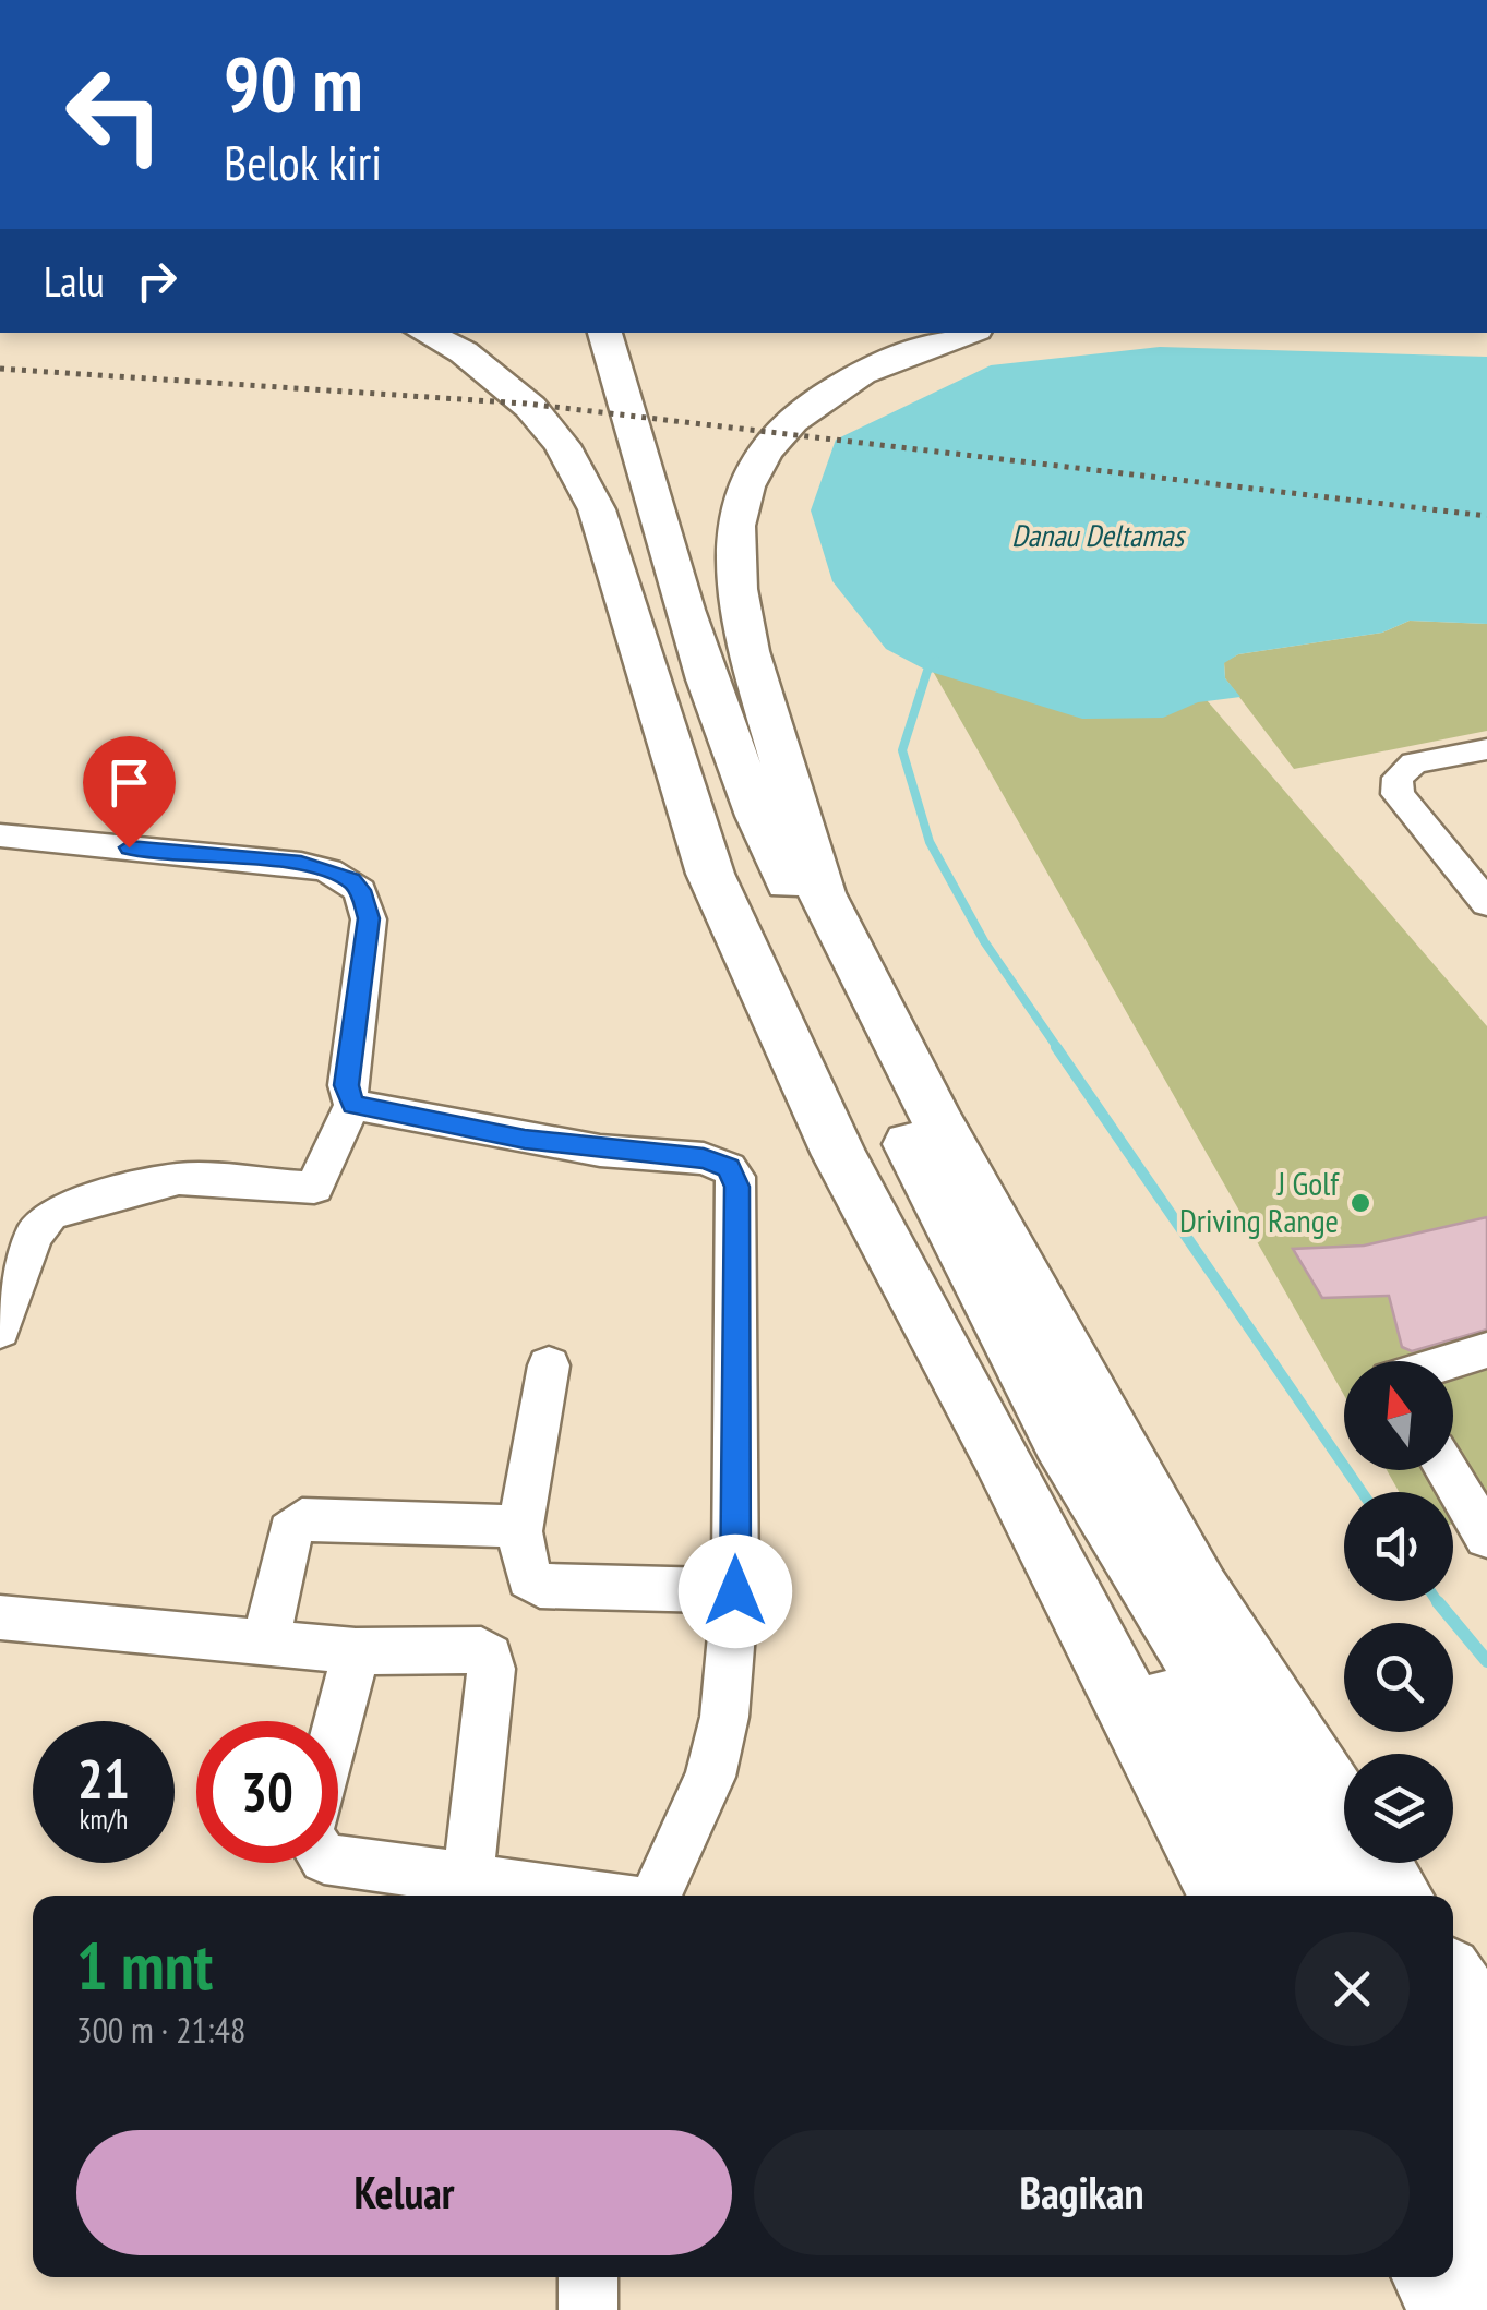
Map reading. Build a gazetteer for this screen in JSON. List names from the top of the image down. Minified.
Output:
{"water":["Danau Deltamas"],"places":["J Golf Driving Range"],"north":"top","page":{"turn":["90 m","Belok kiri"],"then":"Lalu","speed":"21 km/h","limit":"30","heading":["1 mnt","300 m · 21:48"],"buttons":["Keluar","Bagikan"]}}
